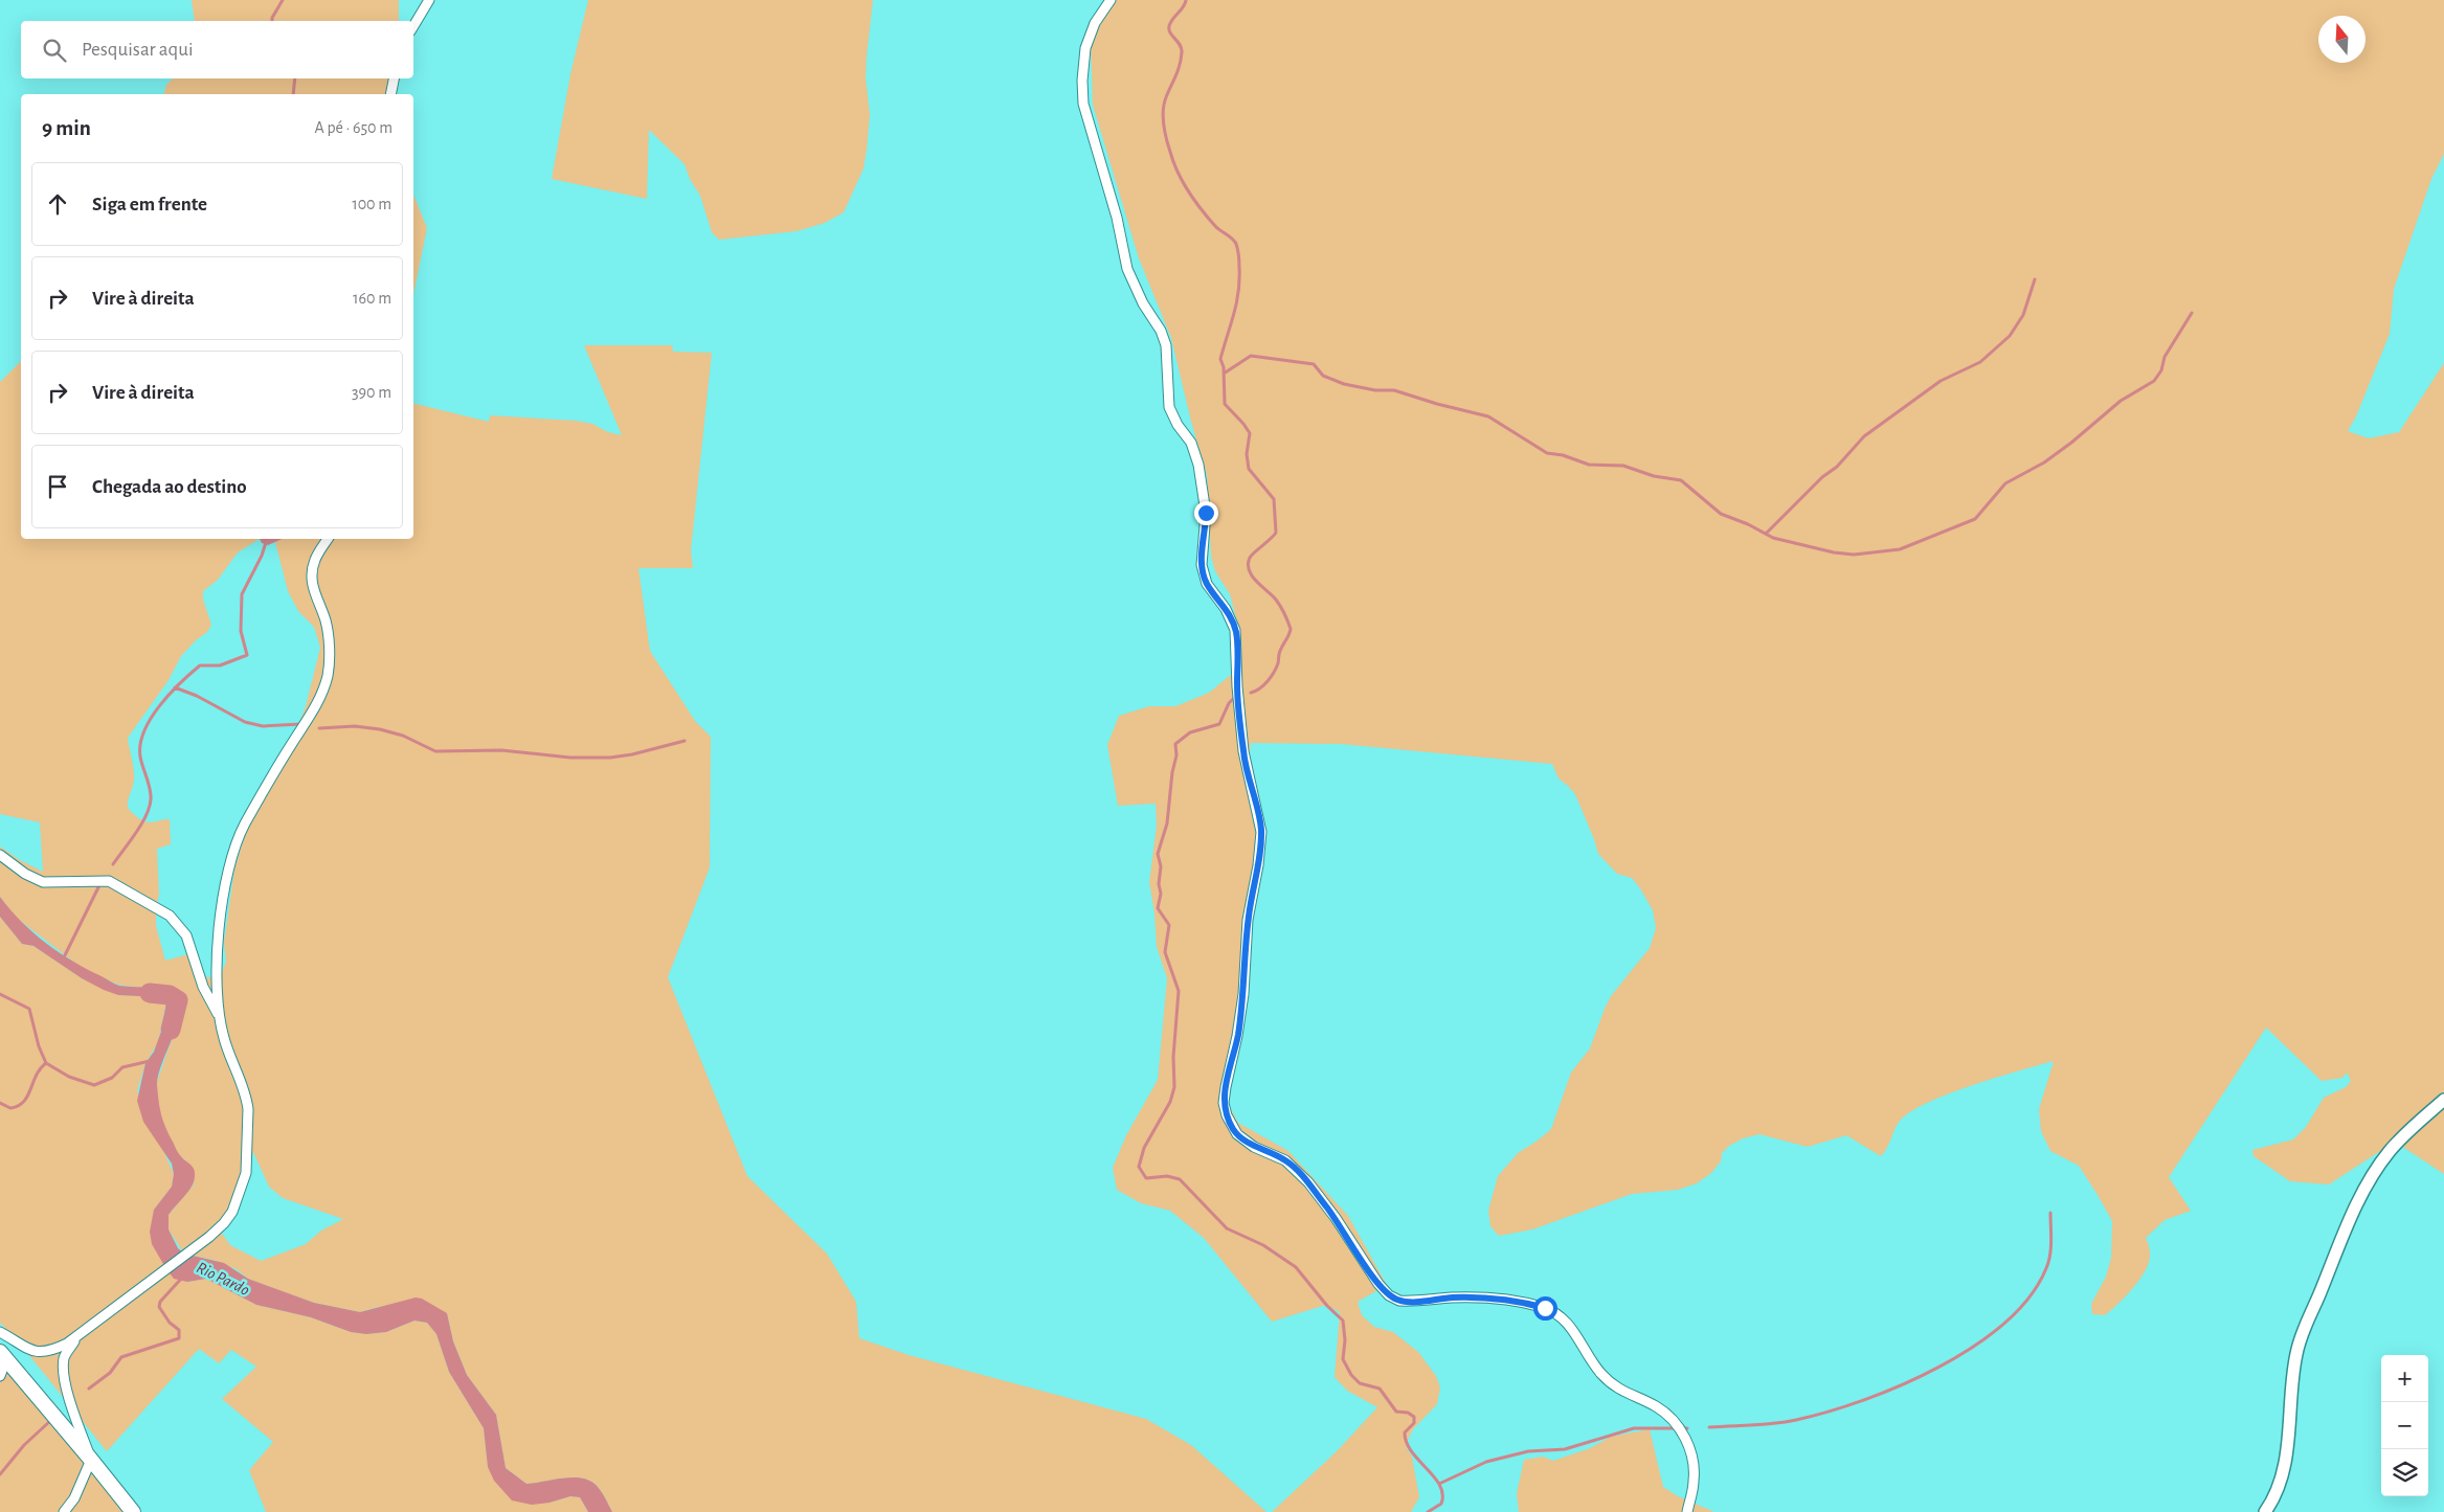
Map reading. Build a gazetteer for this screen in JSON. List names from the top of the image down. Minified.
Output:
{"water":["Rio Pardo"],"north":"top","page":{"search":"Pesquisar aqui","heading":["9 min","A pé · 650 m"],"list":[["Siga em frente","100 m"],["Vire à direita","160 m"],["Vire à direita","390 m"],"Chegada ao destino"],"map_buttons":["+","−"]}}
